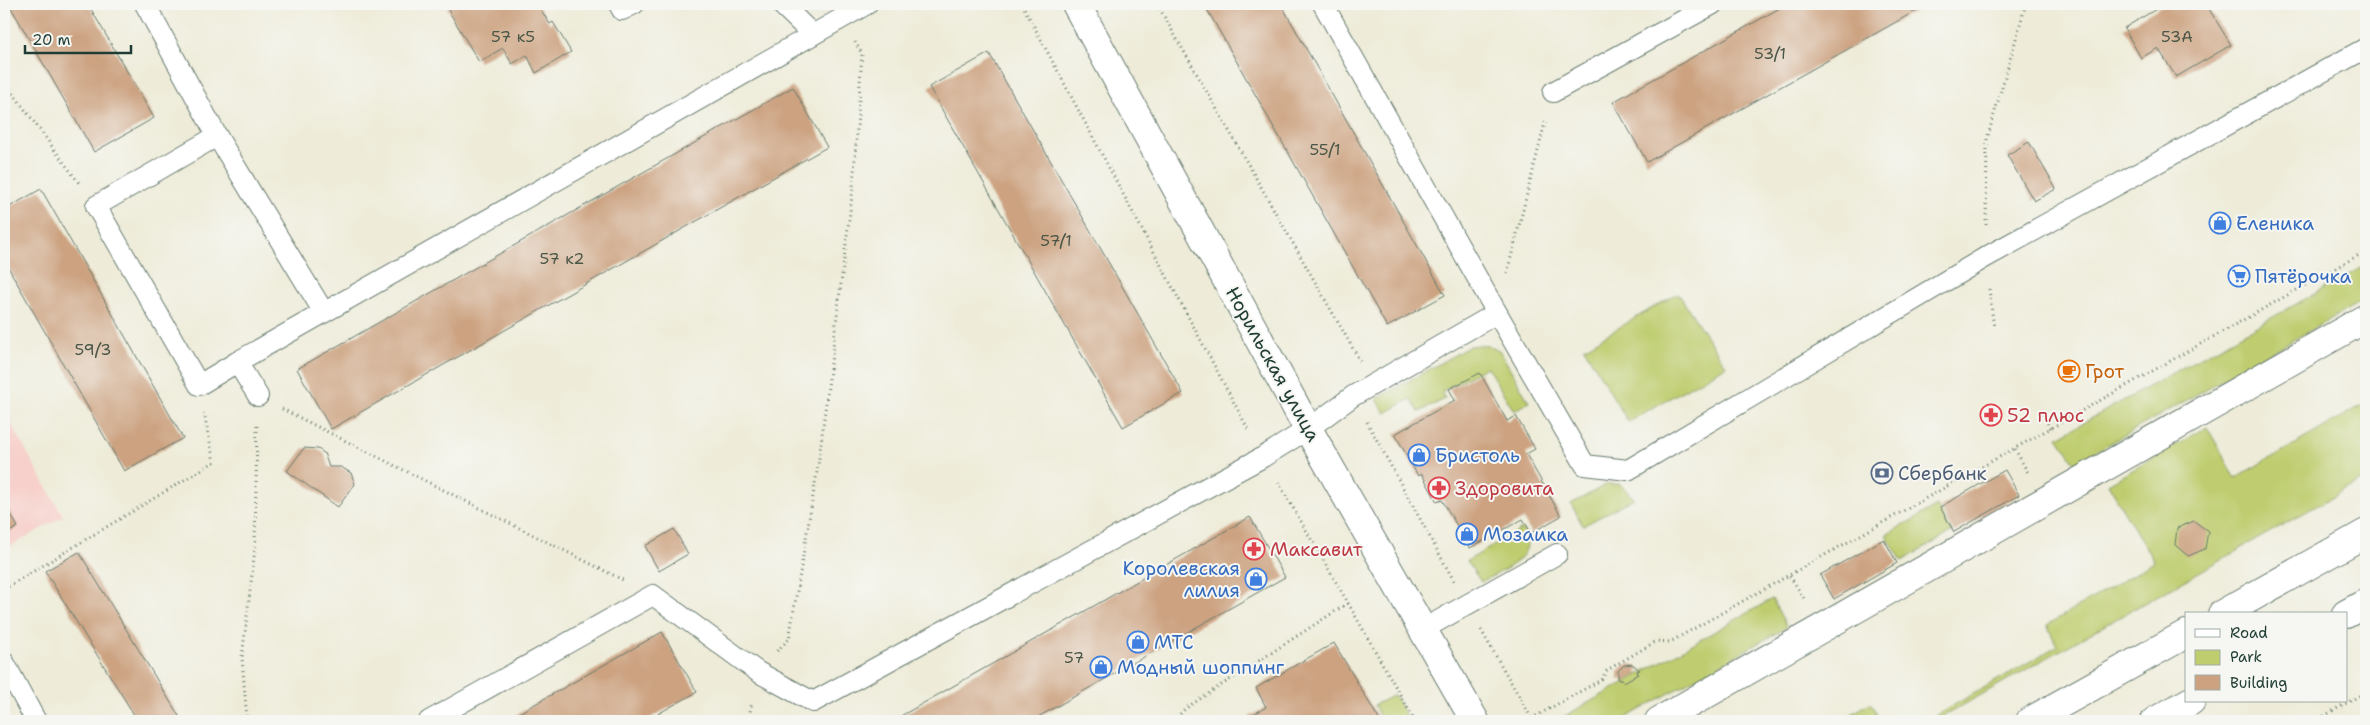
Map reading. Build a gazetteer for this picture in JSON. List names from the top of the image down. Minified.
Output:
{"streets":{"street":["Норильская улица"]},"places":{"shop":["Еленика","Бристоль","Мозаика","Королевская лилия","МТС","Модный шоппинг"],"supermarket":["Пятёрочка"],"cafe":["Грот"],"pharmacy":["52 плюс","Здоровита","Максавит"],"bank":["Сбербанк"]},"house_numbers":["57 к5","53А","53/1","55/1","57/1","57 к2","59/3","57"],"legend":["Road","Park","Building"],"scale_bar":"20 m"}
